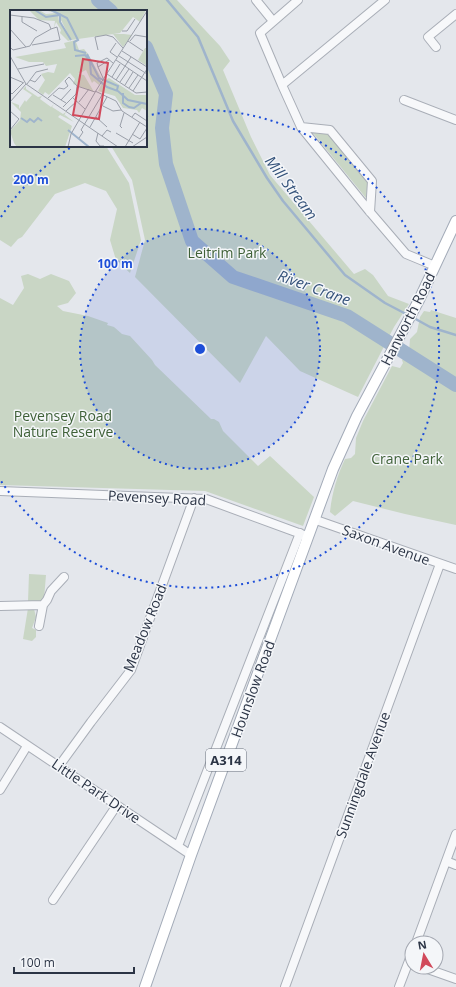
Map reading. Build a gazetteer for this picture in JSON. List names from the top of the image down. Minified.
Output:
{"streets":{"main road":["Hanworth Road","Hounslow Road","A314"],"street":["Pevensey Road","Saxon Avenue","Meadow Road","Sunningdale Avenue","Little Park Drive"]},"crossings":[["Hanworth Road","Hounslow Road"],["Pevensey Road","Meadow Road"],["Pevensey Road","Hounslow Road"],["Saxon Avenue","Hounslow Road"],["Saxon Avenue","Sunningdale Avenue"],["Meadow Road","Little Park Drive"],["Hounslow Road","Little Park Drive"]],"water":["Mill Stream","River Crane"],"parks":["Leitrim Park","Pevensey Road Nature Reserve","Crane Park"],"scale_bar":"100 m","north":"top","rings":["200 m","100 m"]}
